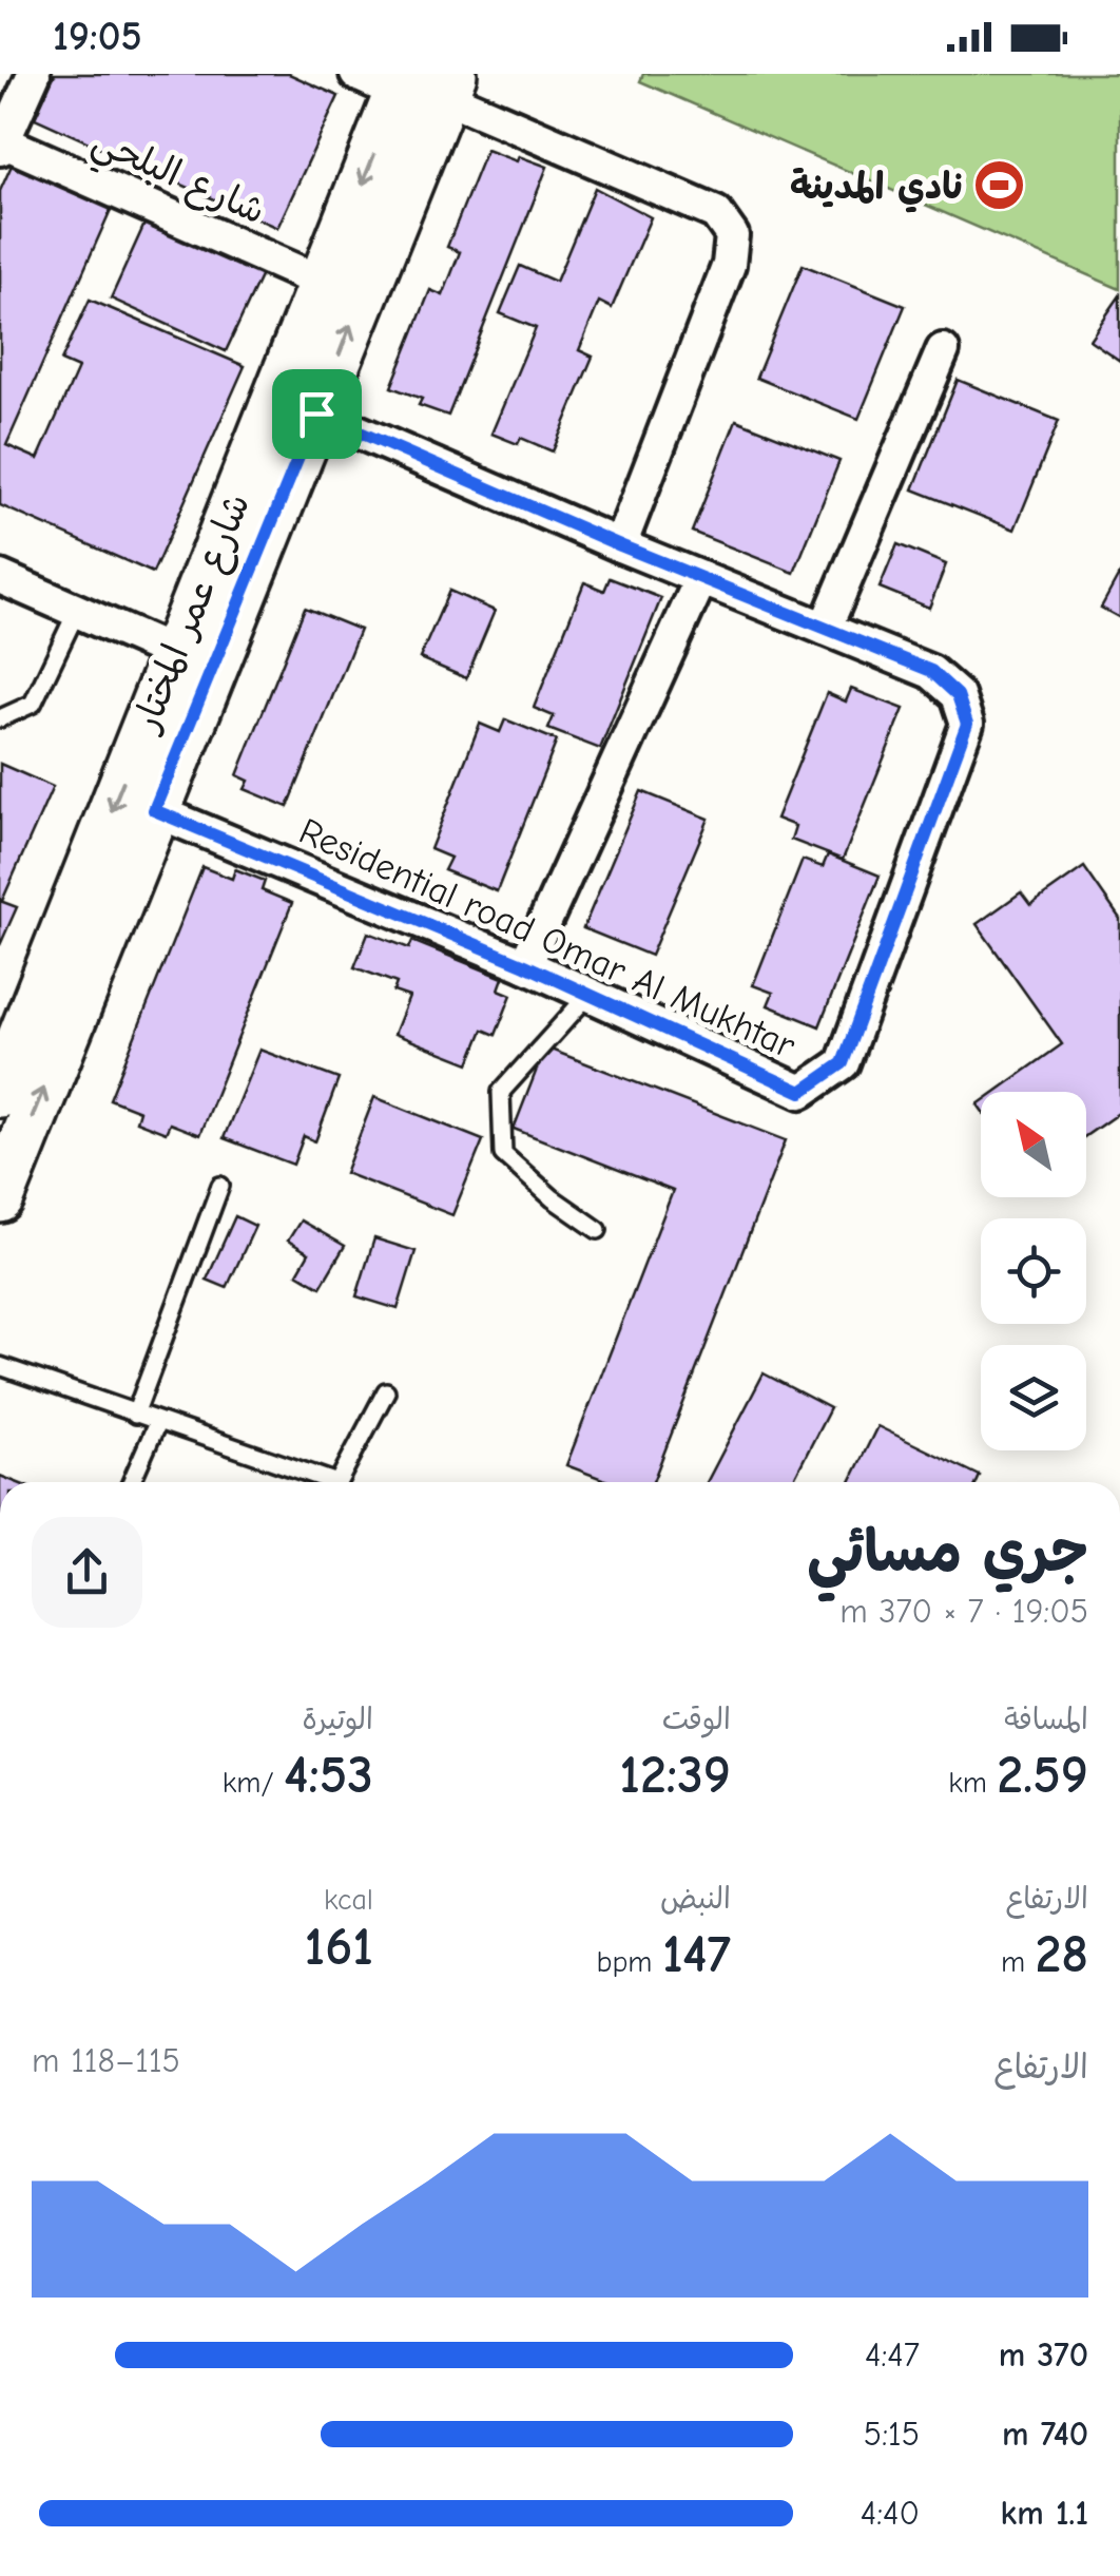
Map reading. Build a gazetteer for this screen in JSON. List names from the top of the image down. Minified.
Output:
{"streets":{"main road":["شارع عمر المختار"],"street":["شارع البلحي","Residential road Omar Al Mukhtar"]},"crossings":[["شارع البلحي","شارع عمر المختار"],["شارع عمر المختار","Residential road Omar Al Mukhtar"]],"places":{"sports":["نادي المدينة"]},"north":"top left","page":{"status":"19:05","heading":["جري مسائي","19:05 · 7 × 370 m"],"stats":[["المسافة","2.59 km"],["الوقت","12:39"],["الوتيرة","4:53 /km"],["الارتفاع","28 m"],["النبض","147 bpm"],["kcal","161"]],"chart":["الارتفاع","115–118 m"],"list":[{"name":"370 m","note":"4:47"},{"name":"740 m","note":"5:15"},{"name":"1.1 km","note":"4:40"}]}}
